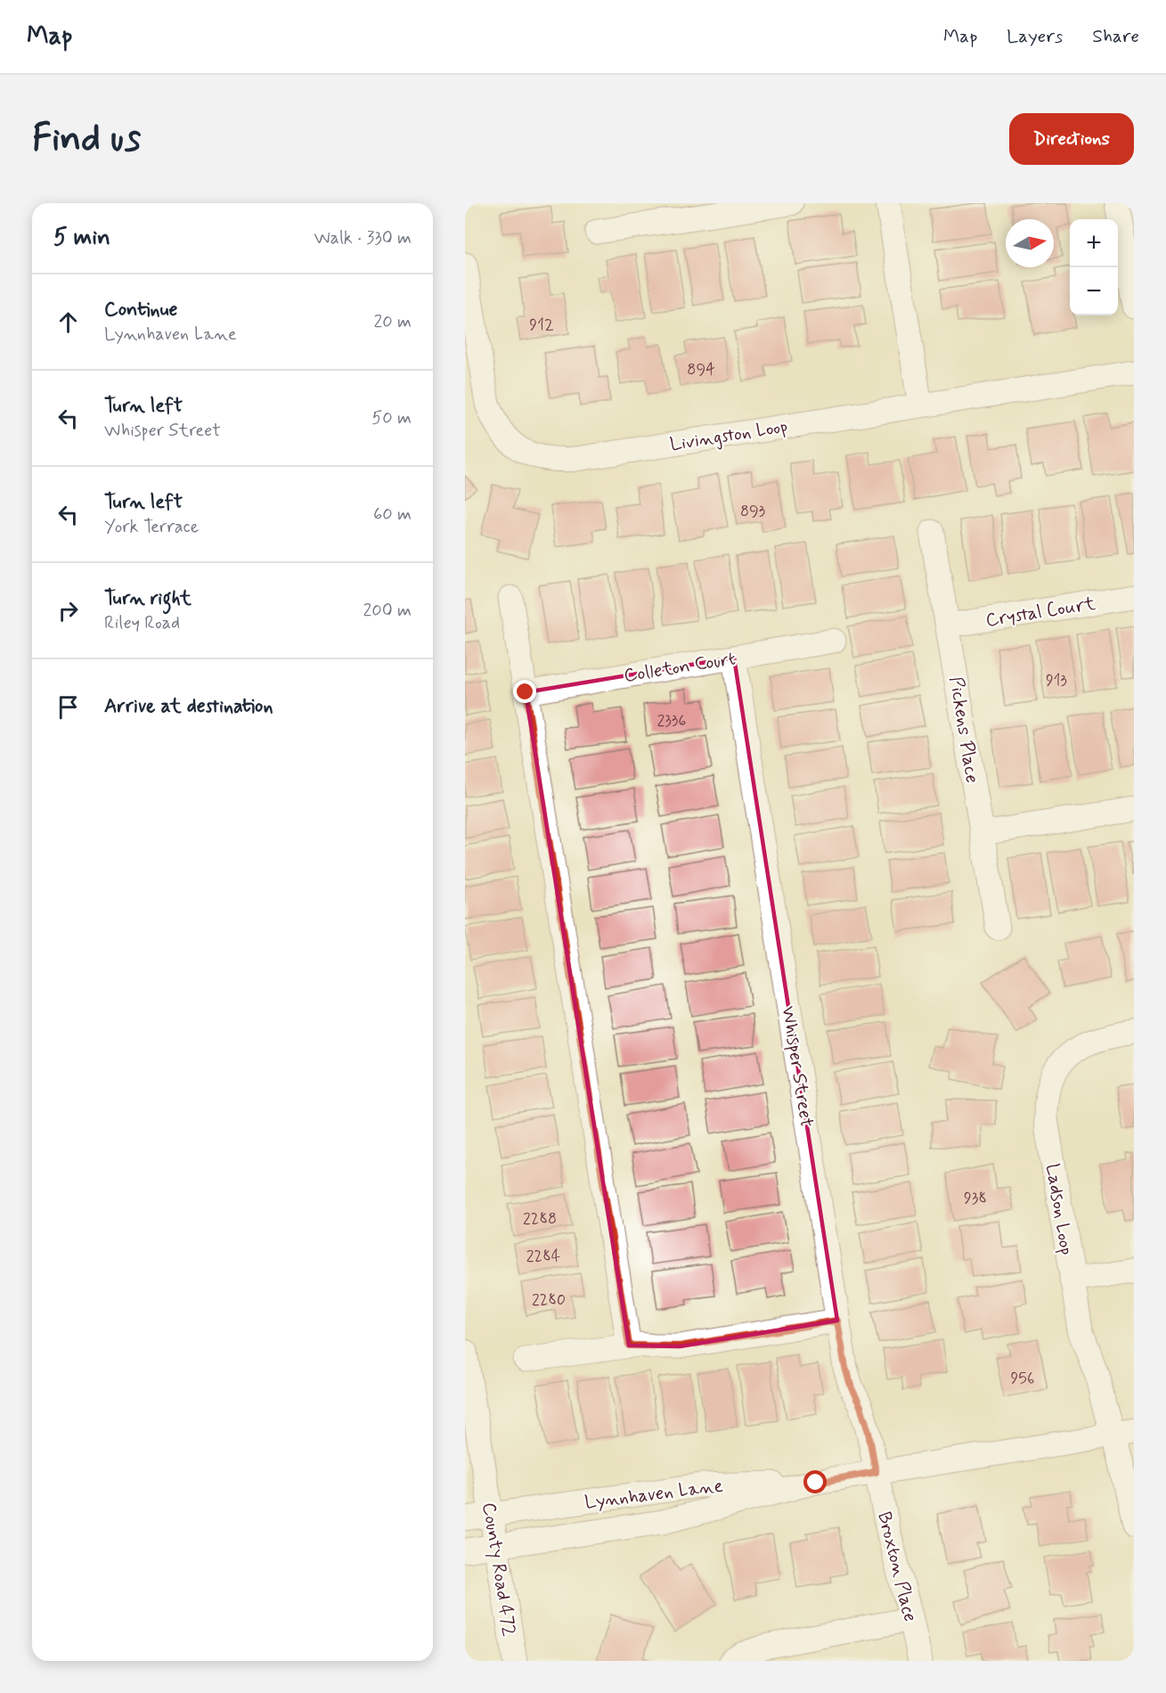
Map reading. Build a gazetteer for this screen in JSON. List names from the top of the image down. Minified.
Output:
{"streets":{"street":["Livingston Loop","Crystal Court","Colleton Court","Pickens Place","Whisper Street","Ladson Loop","Lynnhaven Lane","Broxton Place","County Road 472"]},"crossings":[["Crystal Court","Pickens Place"],["Colleton Court","Whisper Street"],["Whisper Street","Lynnhaven Lane"],["Whisper Street","Broxton Place"],["Ladson Loop","Lynnhaven Lane"],["Lynnhaven Lane","Broxton Place"],["Lynnhaven Lane","County Road 472"]],"house_numbers":["912","894","893","913","2336","938","2288","2284","2280","956"],"north":"right","page":{"header":"Map","nav":["Map","Layers","Share"],"buttons":"Directions","title":"Find us","heading":["5 min","Walk · 330 m"],"map_buttons":["+","−"],"list":[["Continue","Lynnhaven Lane","20 m"],["Turn left","Whisper Street","50 m"],["Turn left","York Terrace","60 m"],["Turn right","Riley Road","200 m"],"Arrive at destination"]}}
